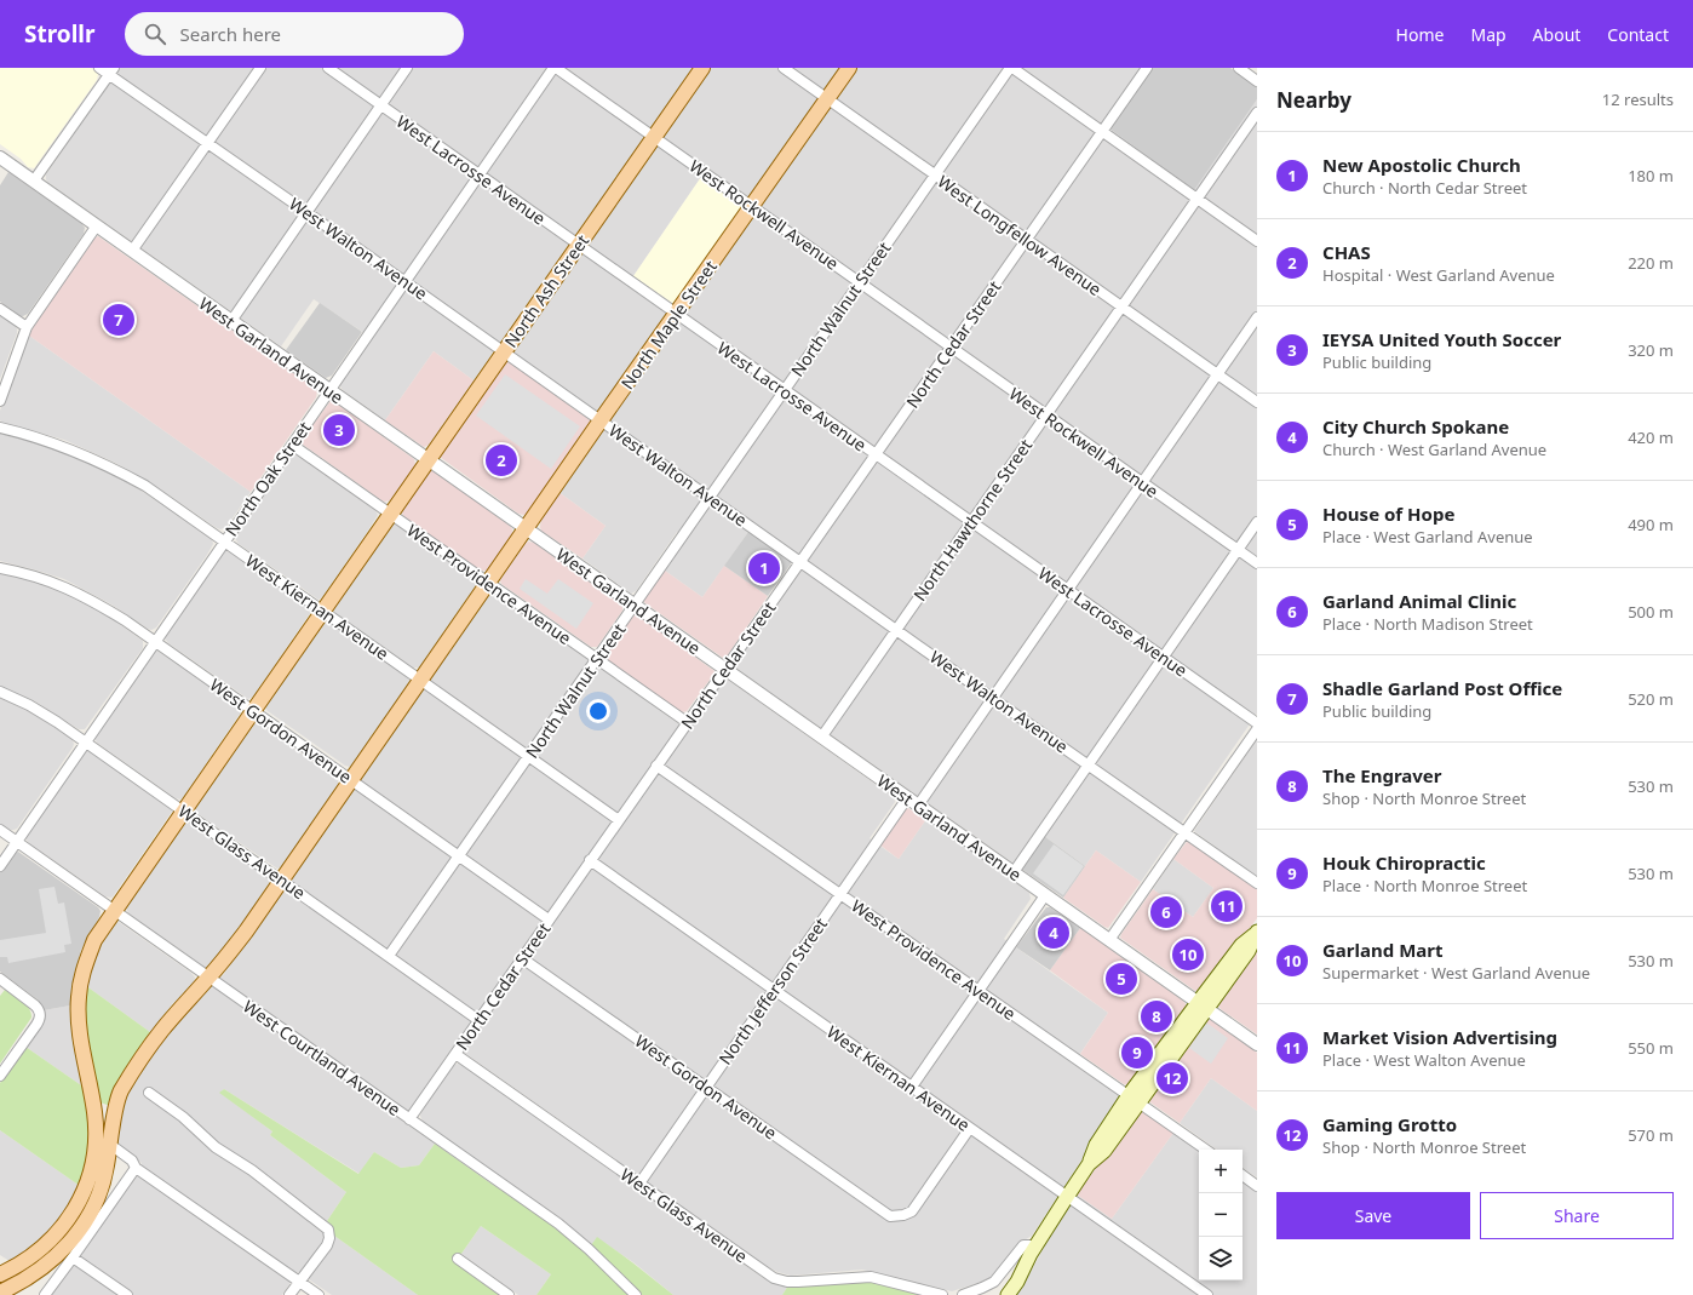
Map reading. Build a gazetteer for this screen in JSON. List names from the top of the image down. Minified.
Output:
{"streets":{"main road":["North Ash Street","North Maple Street"],"street":["West Lacrosse Avenue","West Rockwell Avenue","West Longfellow Avenue","West Walton Avenue","North Walnut Street","North Cedar Street","West Garland Avenue","North Oak Street","North Hawthorne Street","West Providence Avenue","West Kiernan Avenue","West Gordon Avenue","West Glass Avenue","North Jefferson Street","West Courtland Avenue"]},"crossings":[["West Lacrosse Avenue","North Ash Street"],["West Lacrosse Avenue","North Walnut Street"],["West Lacrosse Avenue","North Maple Street"],["West Lacrosse Avenue","North Cedar Street"],["West Lacrosse Avenue","North Oak Street"],["West Lacrosse Avenue","North Hawthorne Street"],["West Lacrosse Avenue","North Jefferson Street"],["West Rockwell Avenue","North Ash Street"],["West Rockwell Avenue","North Walnut Street"],["West Rockwell Avenue","North Maple Street"],["West Rockwell Avenue","North Cedar Street"],["West Rockwell Avenue","North Oak Street"],["West Rockwell Avenue","North Hawthorne Street"],["West Rockwell Avenue","North Jefferson Street"],["West Longfellow Avenue","North Walnut Street"],["West Longfellow Avenue","North Maple Street"],["West Longfellow Avenue","North Cedar Street"],["West Longfellow Avenue","North Hawthorne Street"],["West Longfellow Avenue","North Jefferson Street"],["West Walton Avenue","North Ash Street"],["West Walton Avenue","North Walnut Street"],["West Walton Avenue","North Maple Street"],["West Walton Avenue","North Cedar Street"],["West Walton Avenue","North Oak Street"],["West Walton Avenue","North Hawthorne Street"],["West Walton Avenue","North Jefferson Street"],["North Ash Street","West Garland Avenue"],["North Ash Street","West Providence Avenue"],["North Ash Street","West Kiernan Avenue"],["North Ash Street","West Gordon Avenue"],["North Ash Street","West Glass Avenue"],["North Ash Street","West Courtland Avenue"],["North Walnut Street","West Garland Avenue"],["North Walnut Street","West Providence Avenue"],["North Walnut Street","West Kiernan Avenue"],["North Walnut Street","West Gordon Avenue"],["North Walnut Street","West Glass Avenue"],["North Maple Street","West Garland Avenue"],["North Maple Street","West Providence Avenue"],["North Maple Street","West Kiernan Avenue"],["North Maple Street","West Gordon Avenue"],["North Maple Street","West Glass Avenue"],["North Maple Street","West Courtland Avenue"],["North Cedar Street","West Garland Avenue"],["North Cedar Street","West Providence Avenue"],["North Cedar Street","West Kiernan Avenue"],["North Cedar Street","West Gordon Avenue"],["North Cedar Street","West Glass Avenue"],["North Cedar Street","West Courtland Avenue"],["West Garland Avenue","North Oak Street"],["West Garland Avenue","North Hawthorne Street"],["West Garland Avenue","North Jefferson Street"],["North Oak Street","West Providence Avenue"],["North Oak Street","West Kiernan Avenue"],["North Oak Street","West Gordon Avenue"],["North Oak Street","West Glass Avenue"],["North Oak Street","West Courtland Avenue"],["West Providence Avenue","North Jefferson Street"],["West Kiernan Avenue","West Gordon Avenue"],["West Kiernan Avenue","North Jefferson Street"],["West Gordon Avenue","North Jefferson Street"],["West Glass Avenue","North Jefferson Street"]],"page":{"header":"Strollr","search":"Search here","nav":["Home","Map","About","Contact"],"heading":["Nearby","12 results"],"list":[{"mark":"1","name":"New Apostolic Church","note":"Church · North Cedar Street","value":"180 m"},{"mark":"2","name":"CHAS","note":"Hospital · West Garland Avenue","value":"220 m"},{"mark":"3","name":"IEYSA United Youth Soccer","note":"Public building","value":"320 m"},{"mark":"4","name":"City Church Spokane","note":"Church · West Garland Avenue","value":"420 m"},{"mark":"5","name":"House of Hope","note":"Place · West Garland Avenue","value":"490 m"},{"mark":"6","name":"Garland Animal Clinic","note":"Place · North Madison Street","value":"500 m"},{"mark":"7","name":"Shadle Garland Post Office","note":"Public building","value":"520 m"},{"mark":"8","name":"The Engraver","note":"Shop · North Monroe Street","value":"530 m"},{"mark":"9","name":"Houk Chiropractic","note":"Place · North Monroe Street","value":"530 m"},{"mark":"10","name":"Garland Mart","note":"Supermarket · West Garland Avenue","value":"530 m"},{"mark":"11","name":"Market Vision Advertising","note":"Place · West Walton Avenue","value":"550 m"},{"mark":"12","name":"Gaming Grotto","note":"Shop · North Monroe Street","value":"570 m"}],"pins":["7","3","2","1","11","6","4","10","5","8","9","12"],"map_buttons":["+","−"],"buttons":["Save","Share"]}}
